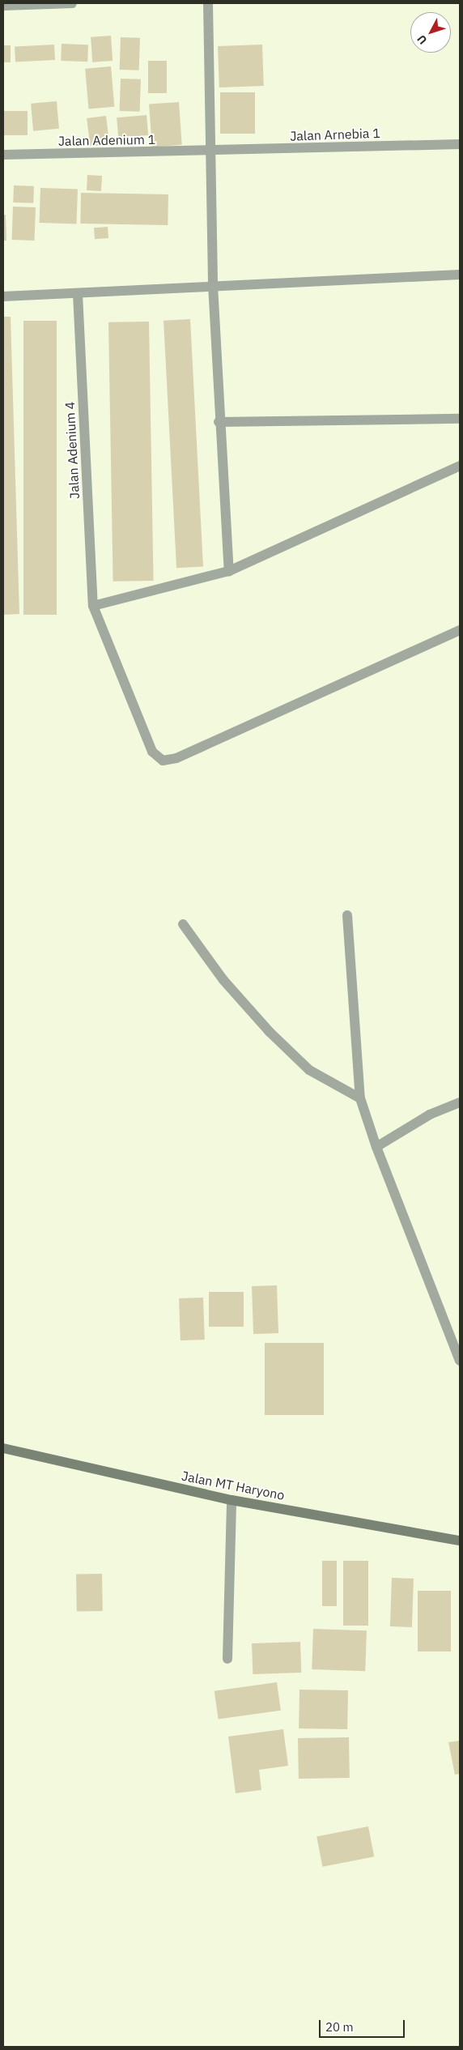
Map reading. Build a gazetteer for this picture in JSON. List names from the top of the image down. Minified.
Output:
{"streets":{"main road":["Jalan MT Haryono"],"street":["Jalan Arnebia 1","Jalan Adenium 1","Jalan Adenium 4"]},"crossings":[["Jalan Arnebia 1","Jalan Adenium 1"]],"scale_bar":"20 m","north":"bottom left"}
